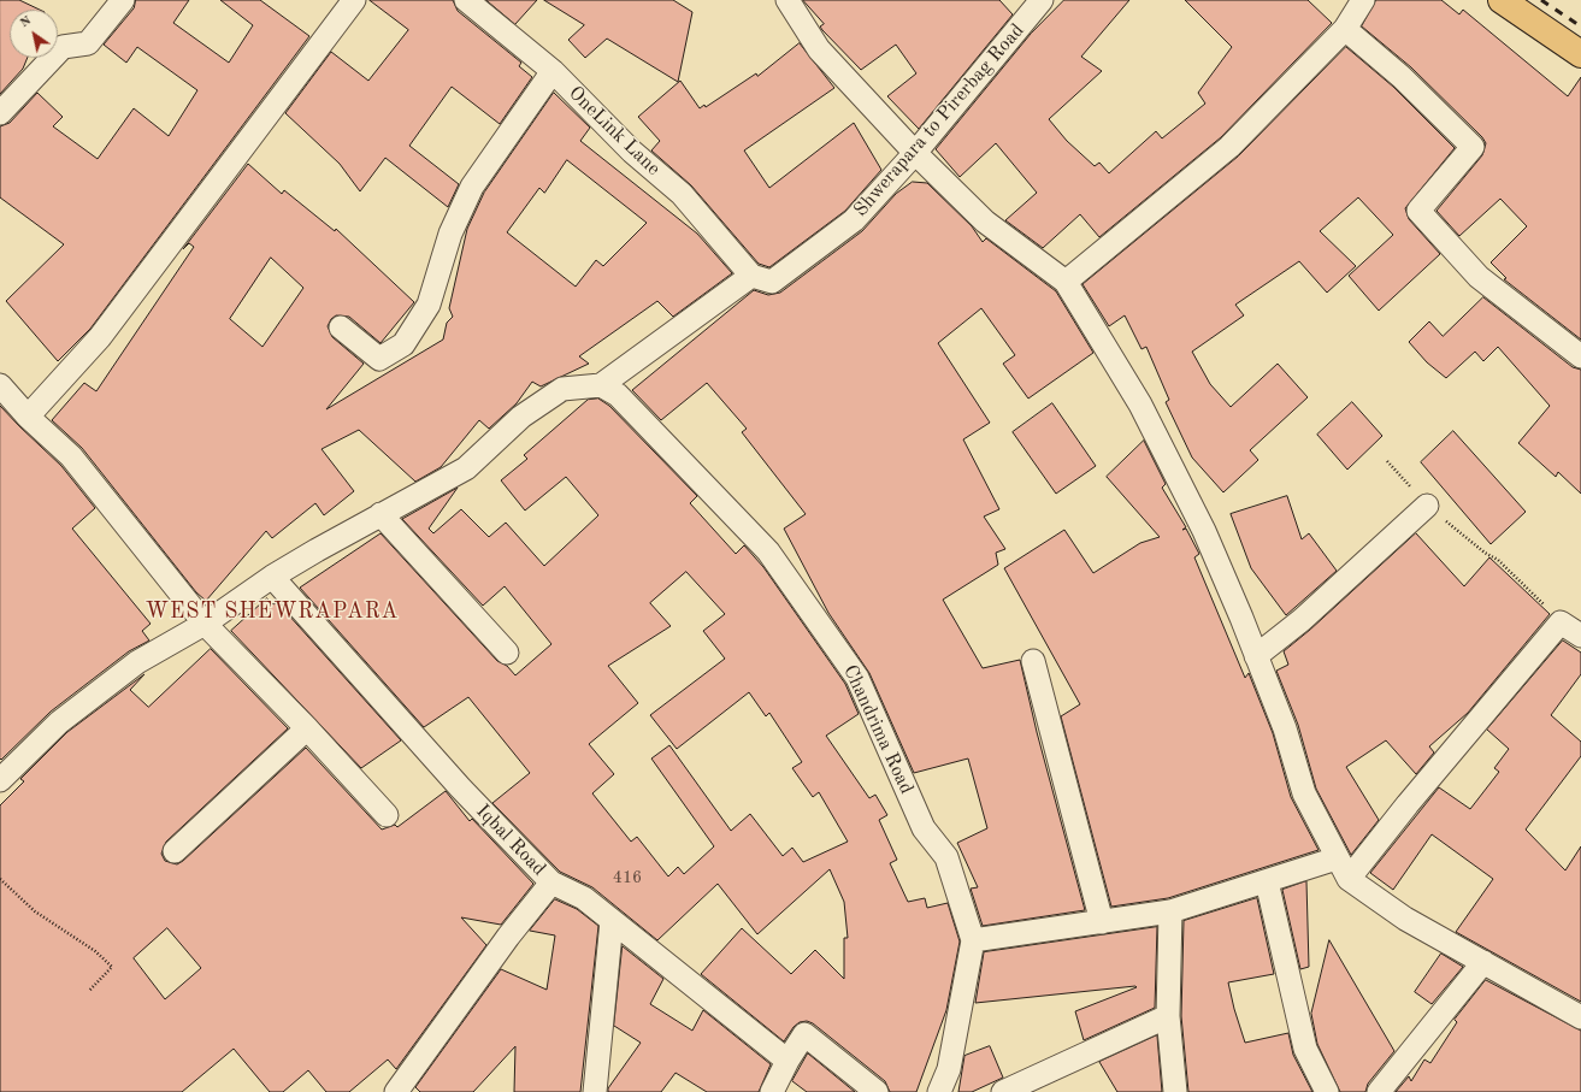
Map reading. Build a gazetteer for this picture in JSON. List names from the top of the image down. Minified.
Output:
{"streets":{"street":["Shwerapara to Pirerbag Road","OneLink Lane","Chandrima Road","Iqbal Road"]},"crossings":[["Shwerapara to Pirerbag Road","OneLink Lane"]],"districts":["WEST SHEWRAPARA"],"house_numbers":["416"],"north":"top left"}
